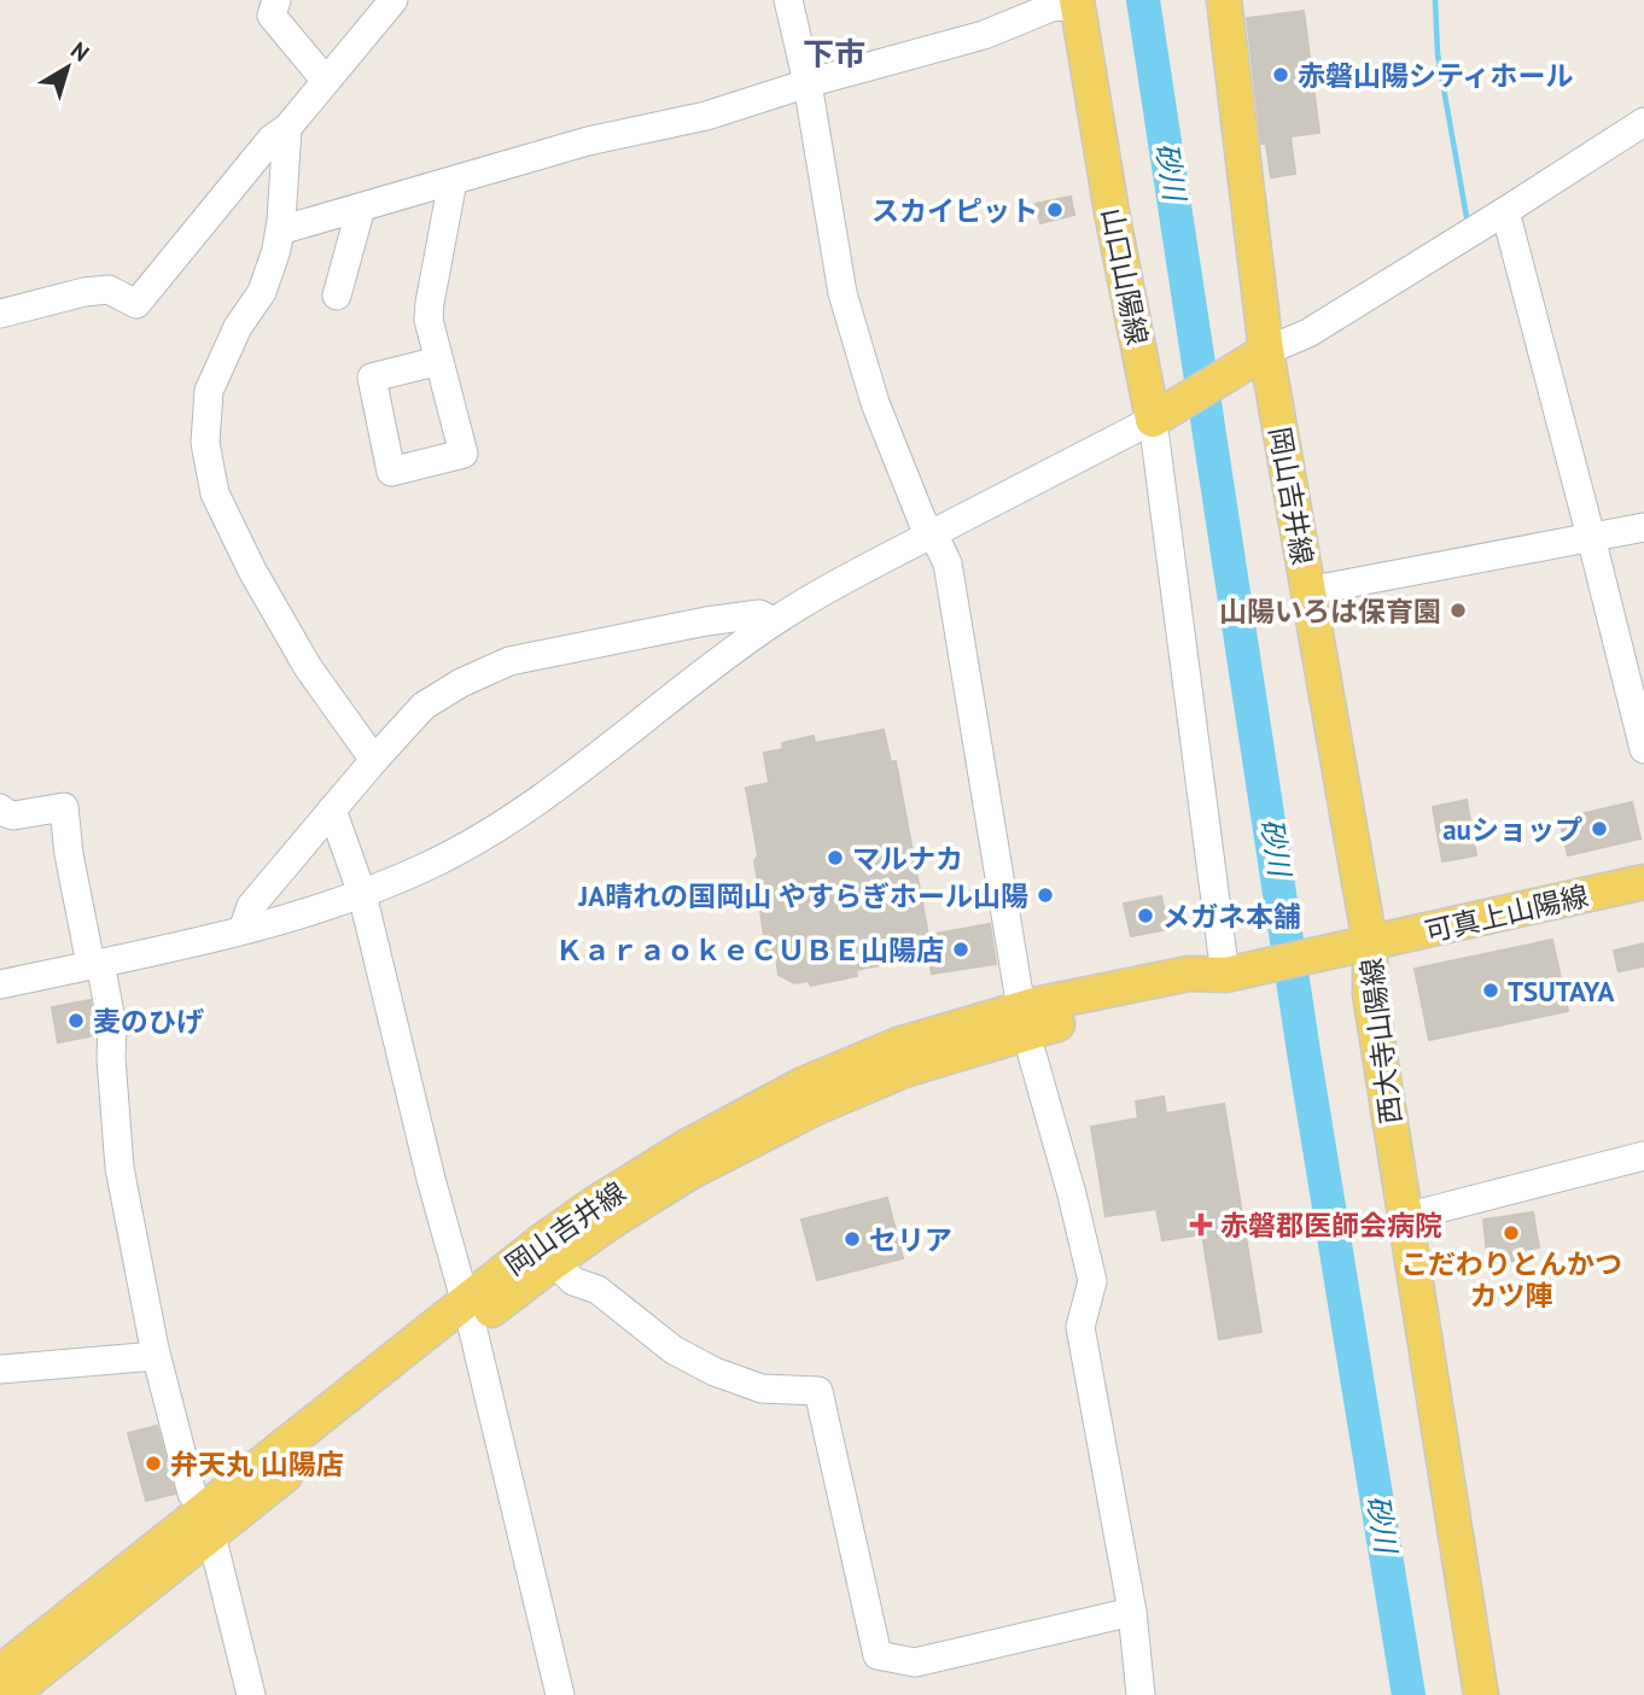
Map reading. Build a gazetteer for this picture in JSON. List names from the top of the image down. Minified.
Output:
{"streets":{"main road":["山口山陽線","岡山吉井線","可真上山陽線","西大寺山陽線"]},"crossings":[["岡山吉井線","可真上山陽線"],["岡山吉井線","西大寺山陽線"],["可真上山陽線","西大寺山陽線"]],"districts":["下市"],"water":["砂川"],"places":{"other":["赤磐山陽シティホール","スカイピット","山陽いろは保育園","auショップ","マルナカ","JA晴れの国岡山 やすらぎホール山陽","メガネ本舗","ＫａｒａｏｋｅＣＵＢＥ山陽店","TSUTAYA","麦のひげ","こだわりとんかつ カツ陣","セリア","弁天丸 山陽店"],"health":["赤磐郡医師会病院"]},"north":"top right"}
